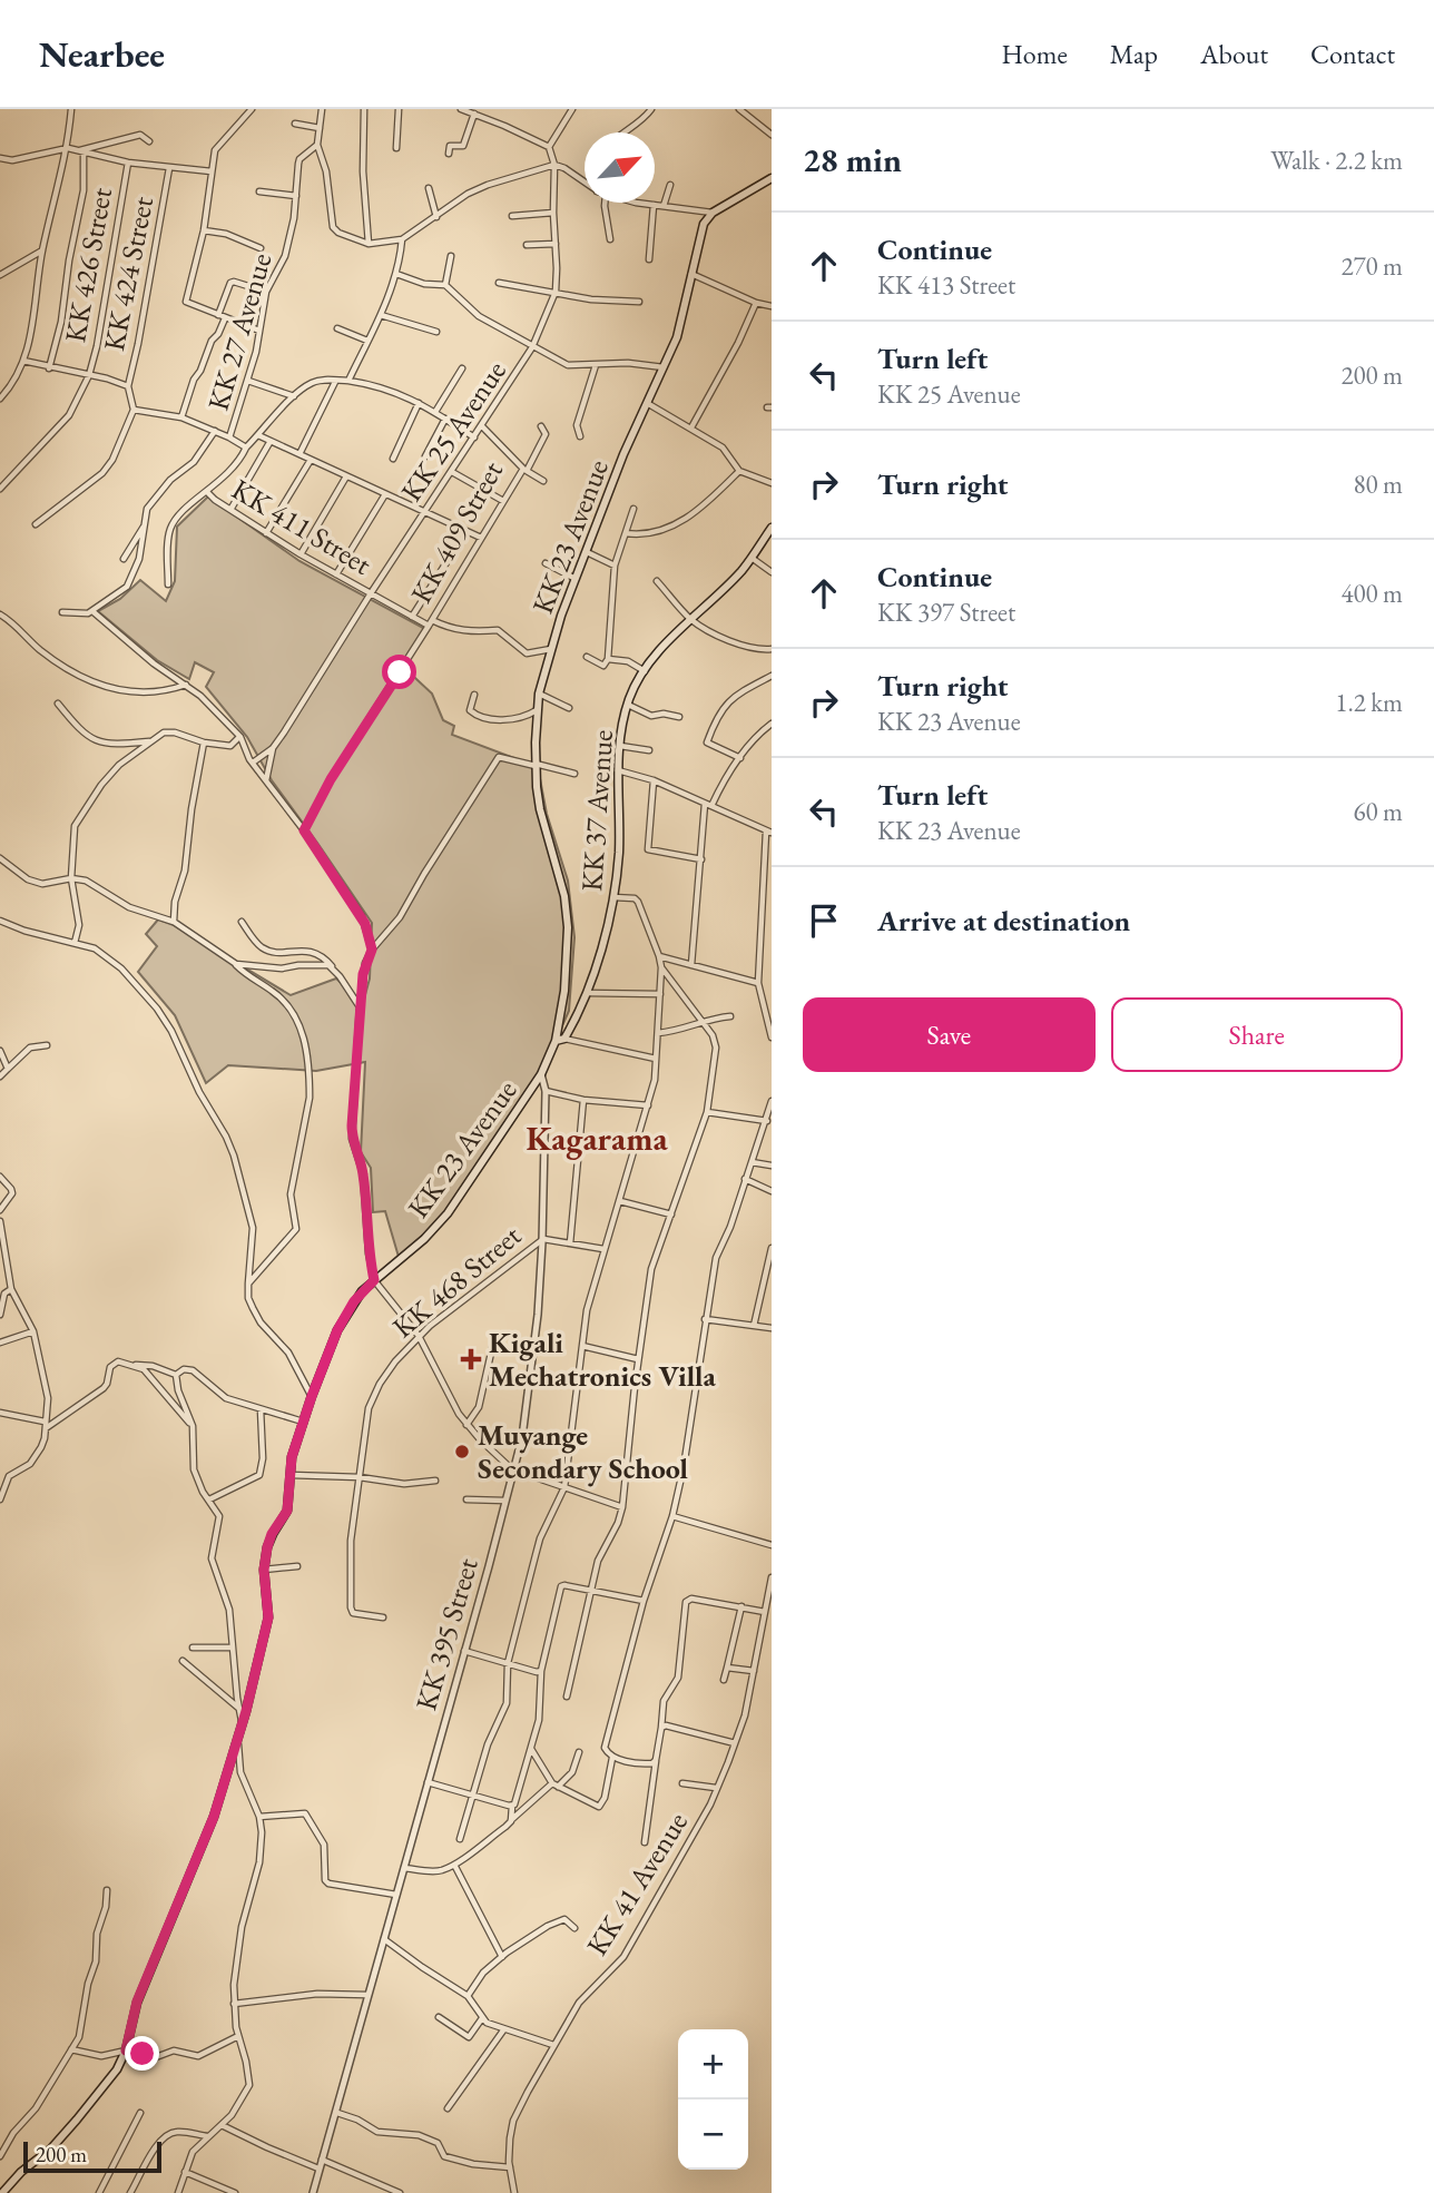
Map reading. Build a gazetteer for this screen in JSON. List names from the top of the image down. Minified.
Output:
{"streets":{"main road":["KK 23 Avenue","KK 37 Avenue"],"street":["KK 426 Street","KK 424 Street","KK 27 Avenue","KK 25 Avenue","KK 411 Street","KK 409 Street","KK 468 Street","KK 395 Street","KK 41 Avenue"]},"crossings":[["KK 25 Avenue","KK 411 Street"],["KK 25 Avenue","KK 409 Street"],["KK 411 Street","KK 409 Street"],["KK 411 Street","KK 23 Avenue"],["KK 23 Avenue","KK 395 Street"],["KK 468 Street","KK 395 Street"]],"districts":["Kagarama"],"places":{"health":["Kigali Mechatronics Villa"],"other":["Muyange Secondary School"]},"scale_bar":"200 m","north":"top right","page":{"header":"Nearbee","nav":["Home","Map","About","Contact"],"heading":["28 min","Walk · 2.2 km"],"list":[["Continue","KK 413 Street","270 m"],["Turn left","KK 25 Avenue","200 m"],["Turn right","80 m"],["Continue","KK 397 Street","400 m"],["Turn right","KK 23 Avenue","1.2 km"],["Turn left","KK 23 Avenue","60 m"],"Arrive at destination"],"buttons":["Save","Share"],"map_buttons":["+","−"],"scale":"200 m"}}
